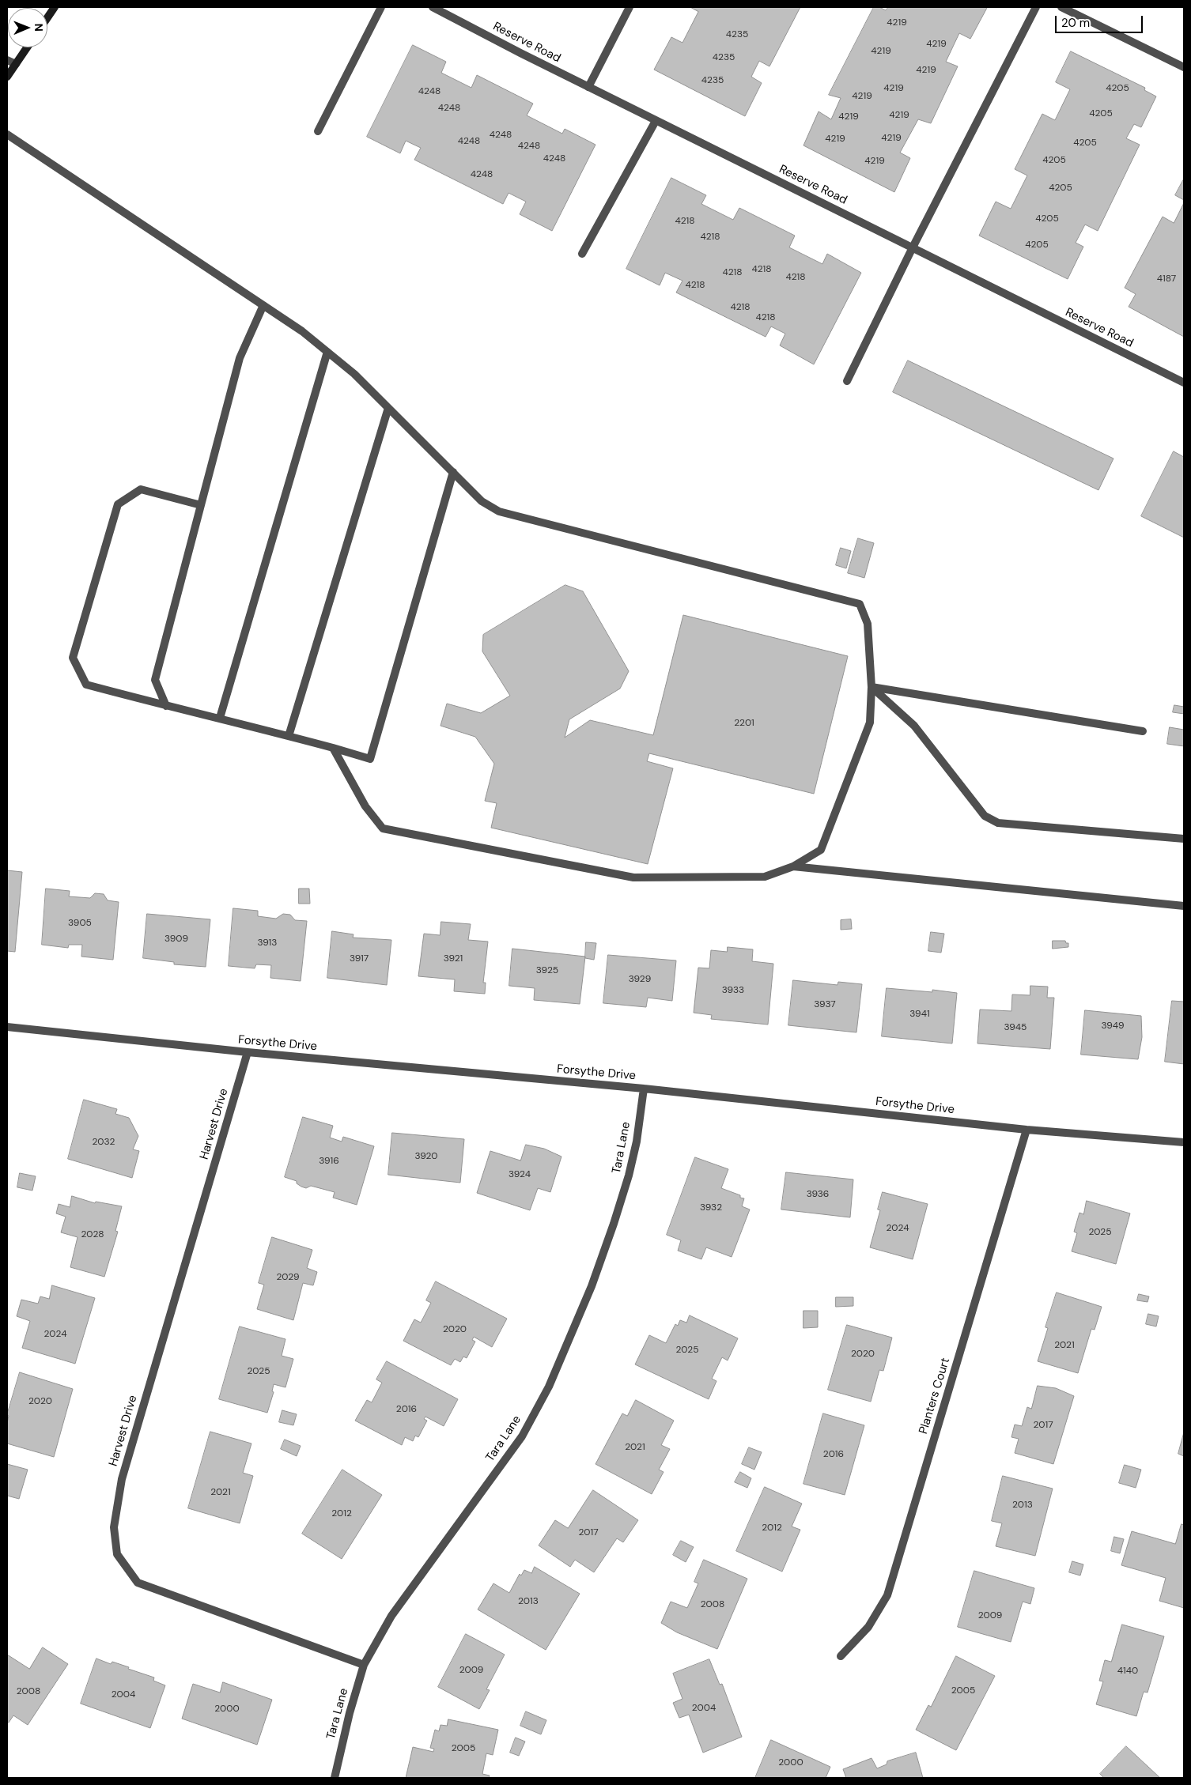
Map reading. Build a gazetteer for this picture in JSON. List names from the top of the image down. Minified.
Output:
{"streets":{"street":["Reserve Road","Forsythe Drive","Harvest Drive","Tara Lane","Planters Court"]},"crossings":[["Forsythe Drive","Harvest Drive"],["Forsythe Drive","Tara Lane"],["Forsythe Drive","Planters Court"],["Harvest Drive","Tara Lane"]],"house_numbers":["4219","4235","4219","4219","4235","4219","4235","4219","4205","4248","4219","4248","4205","4219","4219","4248","4219","4219","4248","4205","4248","4248","4205","4219","4248","4205","4205","4218","4218","4205","4218","4218","4218","4187","4218","4218","4218","2201","3905","3909","3913","3917","3921","3925","3929","3933","3937","3941","3949","3945","2032","3920","3916","3924","3936","3932","2024","2025","2028","2029","2020","2024","2021","2025","2020","2025","2020","2016","2017","2021","2016","2021","2013","2012","2012","2017","2013","2008","2009","2009","4140","2005","2008","2004","2004","2000","2005","2000"],"scale_bar":"20 m","north":"right"}
